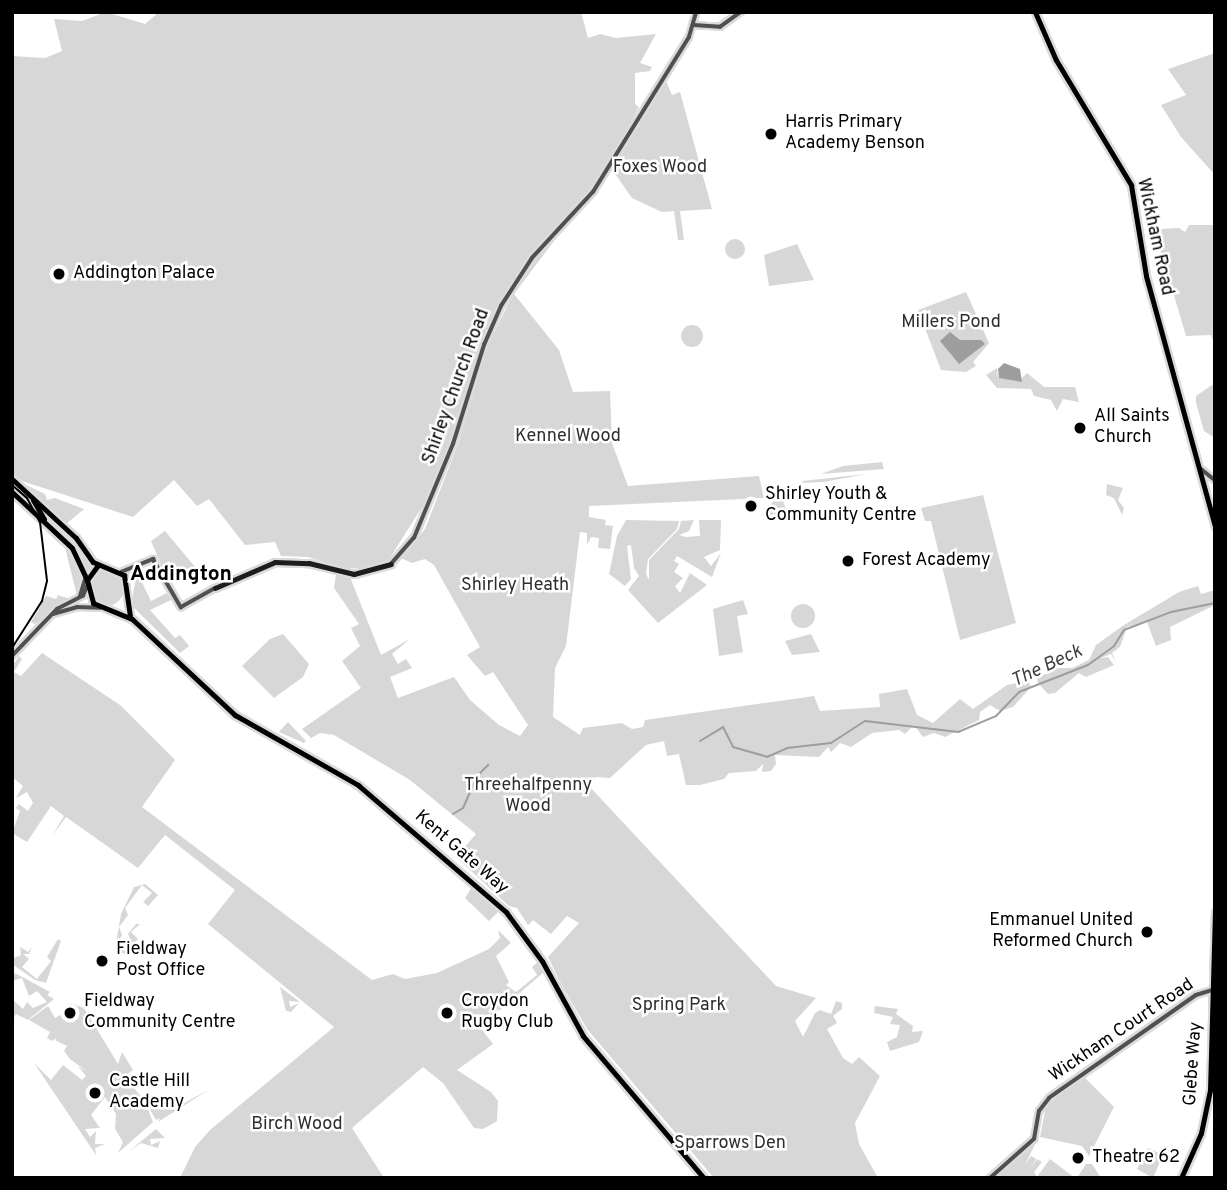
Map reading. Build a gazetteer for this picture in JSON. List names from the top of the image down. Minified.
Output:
{"streets":{"main road":["Wickham Road","Kent Gate Way","Glebe Way"],"street":["Shirley Church Road","Wickham Court Road"]},"crossings":[["Wickham Court Road","Glebe Way"]],"districts":["Addington"],"water":["The Beck"],"parks":["Foxes Wood","Millers Pond","Kennel Wood","Shirley Heath","Threehalfpenny Wood","Spring Park","Birch Wood","Sparrows Den"],"places":["Harris Primary Academy Benson","Addington Palace","All Saints Church","Shirley Youth & Community Centre","Forest Academy","Emmanuel United Reformed Church","Fieldway Post Office","Fieldway Community Centre","Croydon Rugby Club","Castle Hill Academy","Theatre 62"]}
